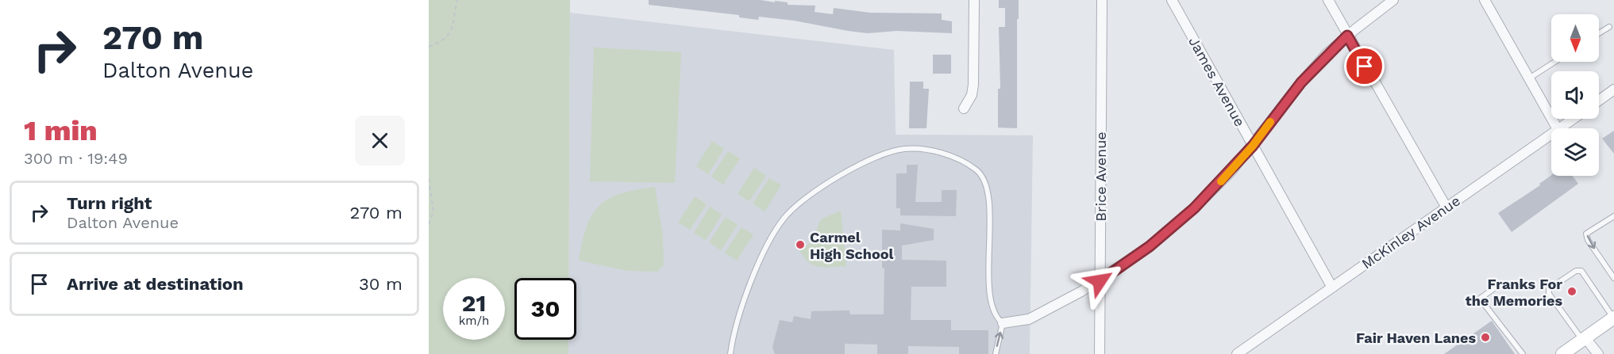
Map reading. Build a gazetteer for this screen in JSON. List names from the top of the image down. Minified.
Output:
{"streets":{"street":["James Avenue","Brice Avenue","McKinley Avenue"]},"crossings":[["James Avenue","McKinley Avenue"]],"places":["Carmel High School","Franks For the Memories","Fair Haven Lanes"],"north":"bottom","page":{"turn":["270 m","Dalton Avenue"],"heading":["1 min","300 m · 19:49"],"list":[{"name":"Turn right","note":"Dalton Avenue","value":"270 m"},{"name":"Arrive at destination","value":"30 m"}],"speed":"21 km/h","limit":"30"}}
